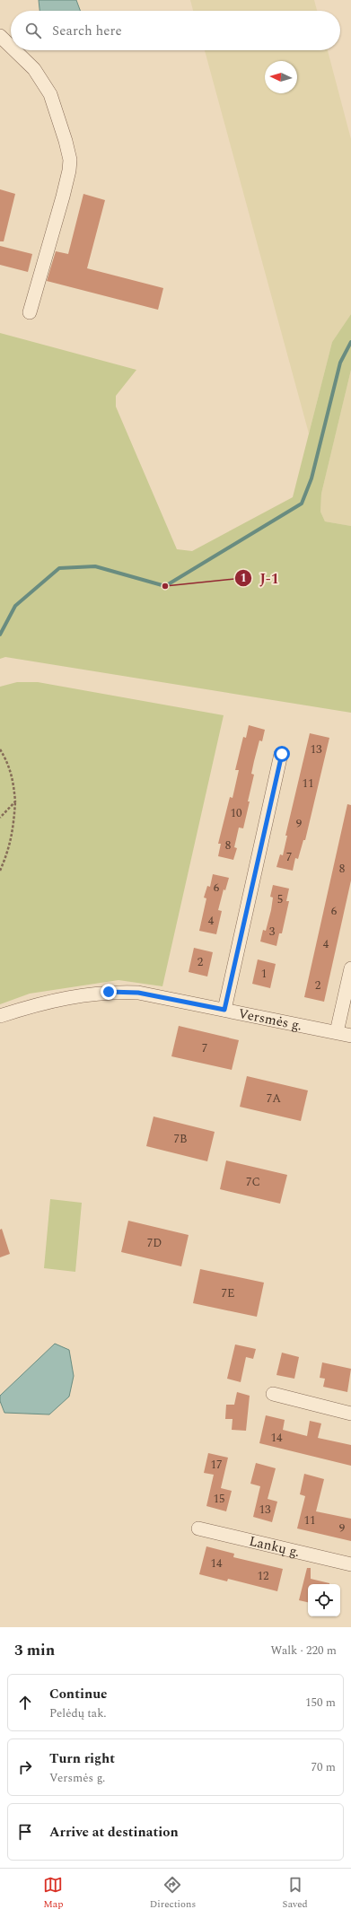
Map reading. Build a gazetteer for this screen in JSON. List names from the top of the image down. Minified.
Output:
{"streets":{"street":["Versmės g.","Lankų g."]},"places":["J-1"],"house_numbers":["13","11","10","9","8","7","8","6","5","6","4","3","4","2","1","2","7","7A","7B","7C","7D","7E","14","17","15","13","11","9","14","12"],"north":"left","page":{"search":"Search here","heading":["3 min","Walk · 220 m"],"list":[["Continue","Pelėdų tak.","150 m"],["Turn right","Versmės g.","70 m"],"Arrive at destination"],"nav":["Map","Directions","Saved"]}}
